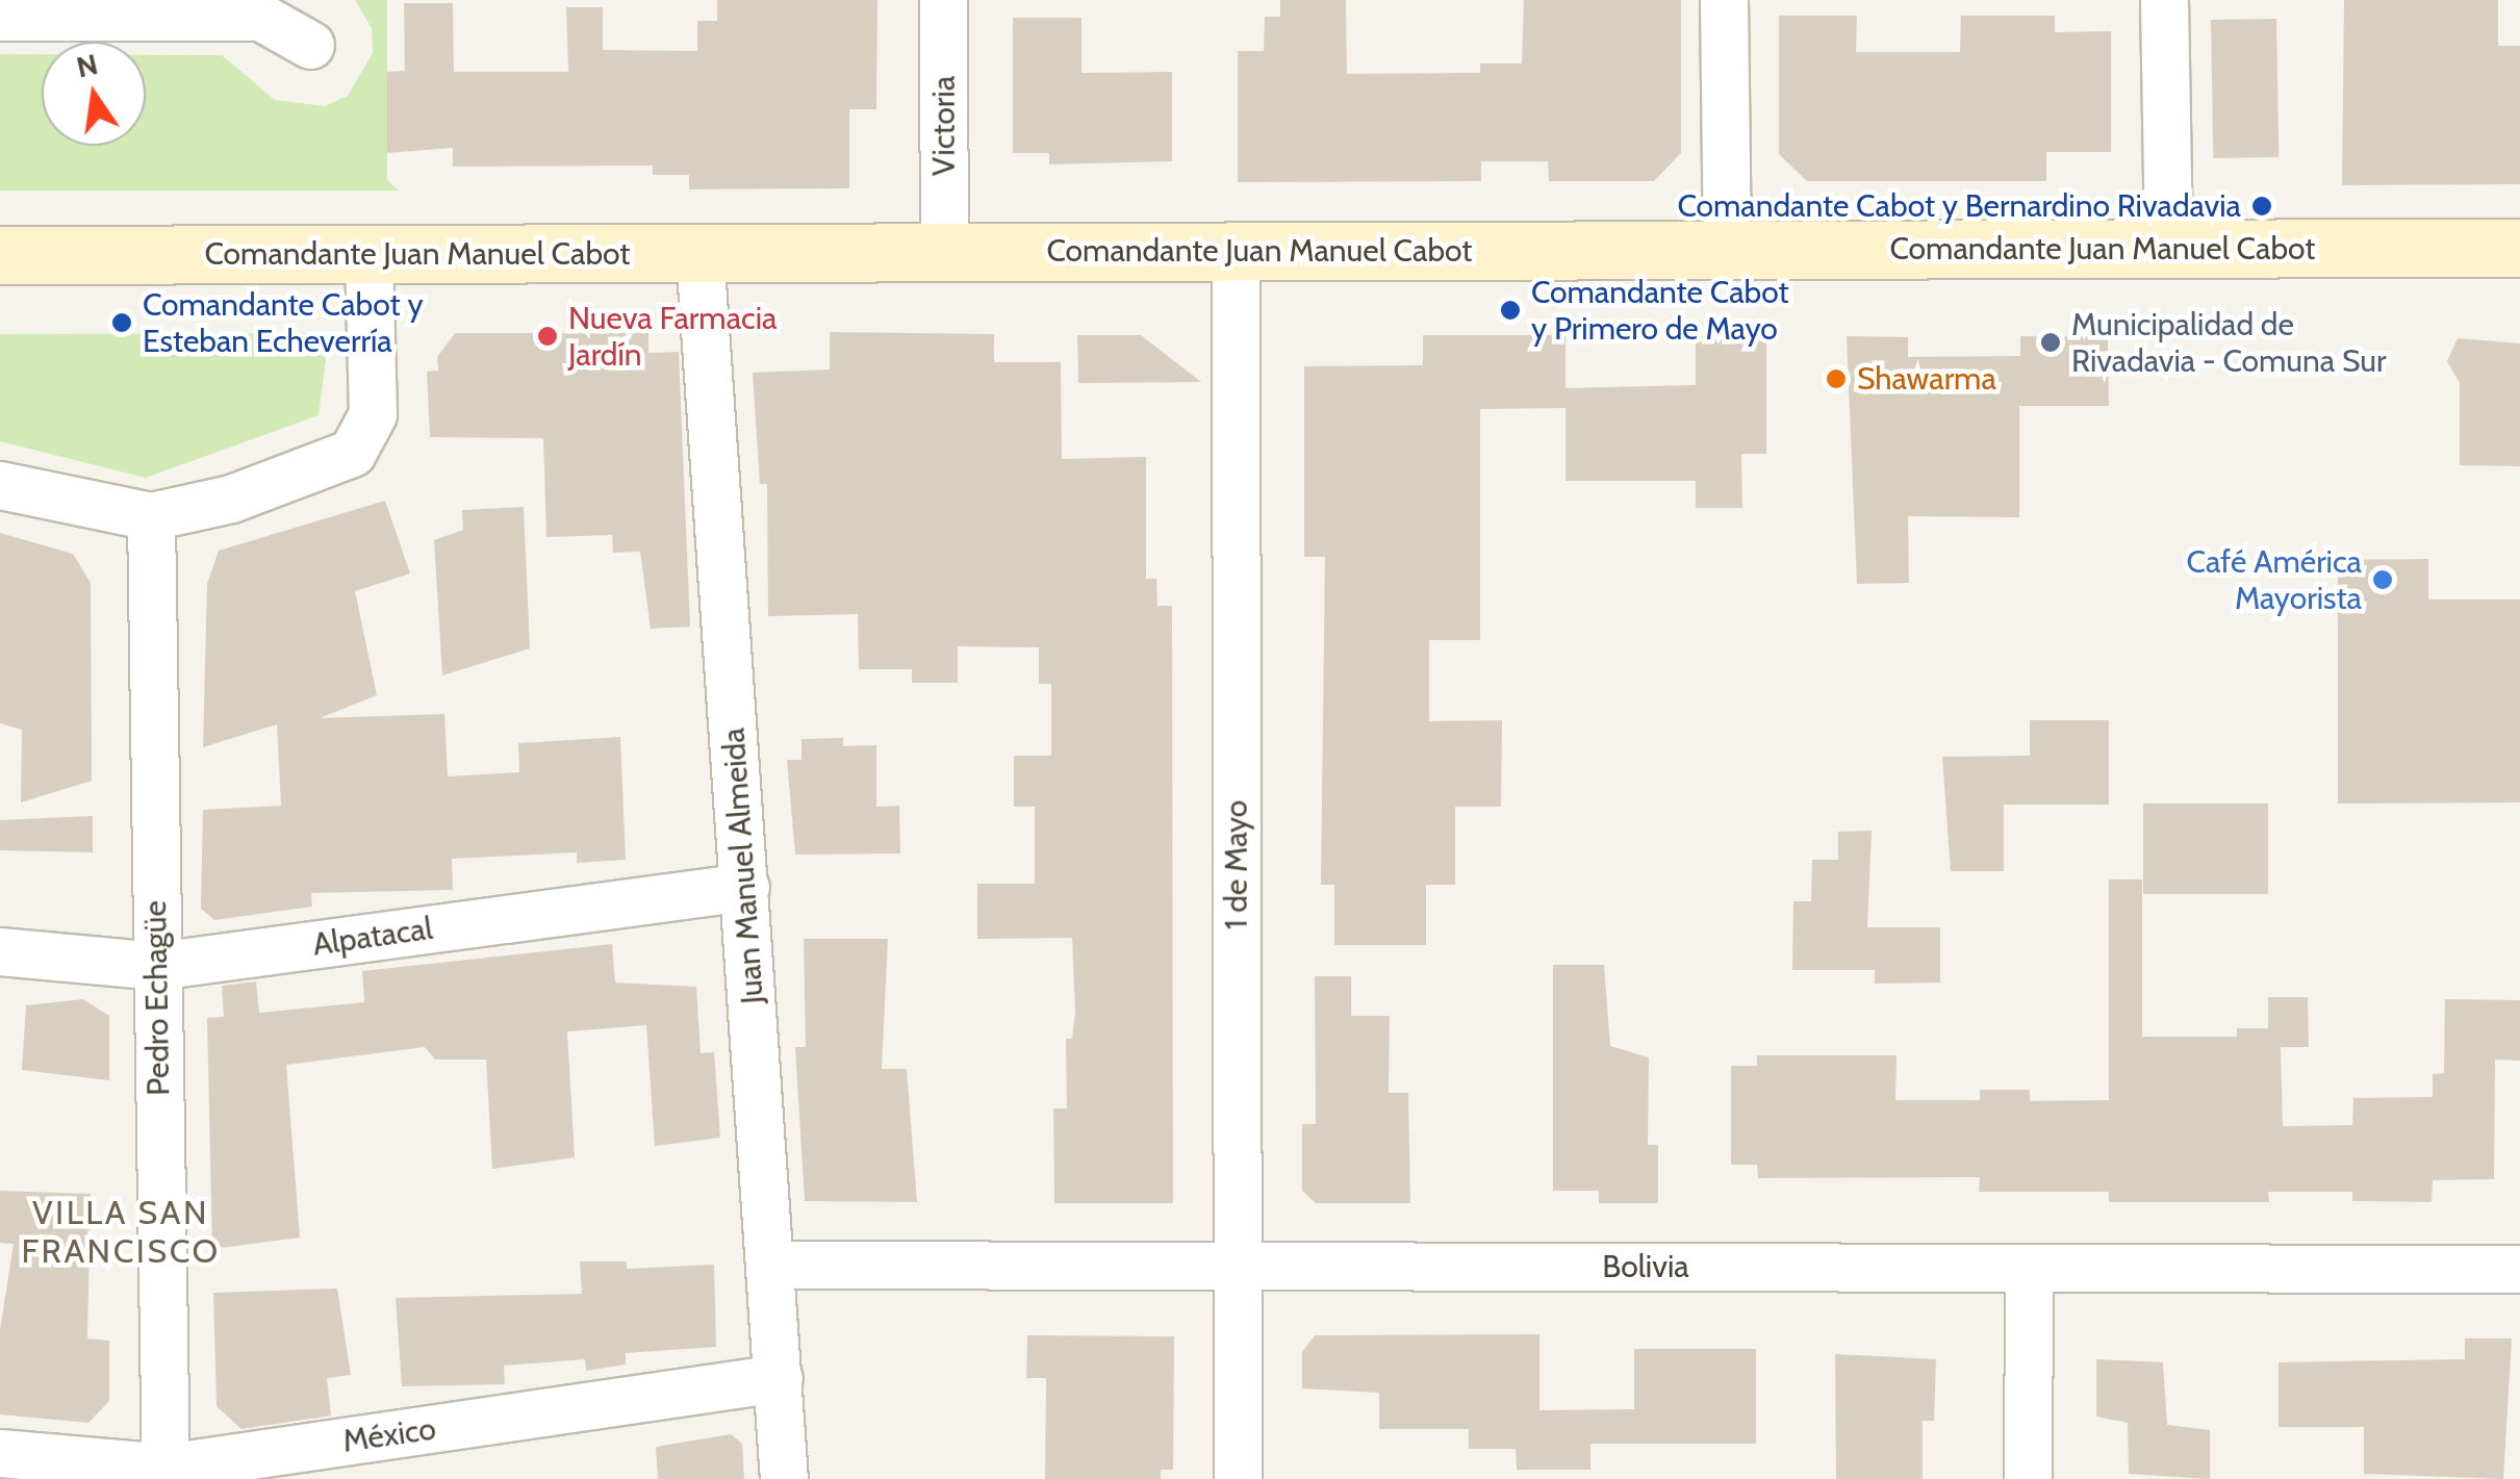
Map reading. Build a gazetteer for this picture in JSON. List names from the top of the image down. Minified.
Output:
{"streets":{"main road":["Comandante Juan Manuel Cabot"],"street":["Victoria","1 de Mayo","Juan Manuel Almeida","Alpatacal","Pedro Echagüe","Bolivia","México"]},"crossings":[["Victoria","Comandante Juan Manuel Cabot"],["Comandante Juan Manuel Cabot","1 de Mayo"],["Comandante Juan Manuel Cabot","Juan Manuel Almeida"],["1 de Mayo","Bolivia"],["Juan Manuel Almeida","Alpatacal"],["Juan Manuel Almeida","Bolivia"],["Juan Manuel Almeida","México"],["Alpatacal","Pedro Echagüe"],["Pedro Echagüe","México"]],"districts":["VILLA SAN FRANCISCO"],"places":["Comandante Cabot y Bernardino Rivadavia","Comandante Cabot y Primero de Mayo","Comandante Cabot y Esteban Echeverría","Nueva Farmacia Jardín","Municipalidad de Rivadavia - Comuna Sur","Shawarma","Café América Mayorista"],"north":"top"}
